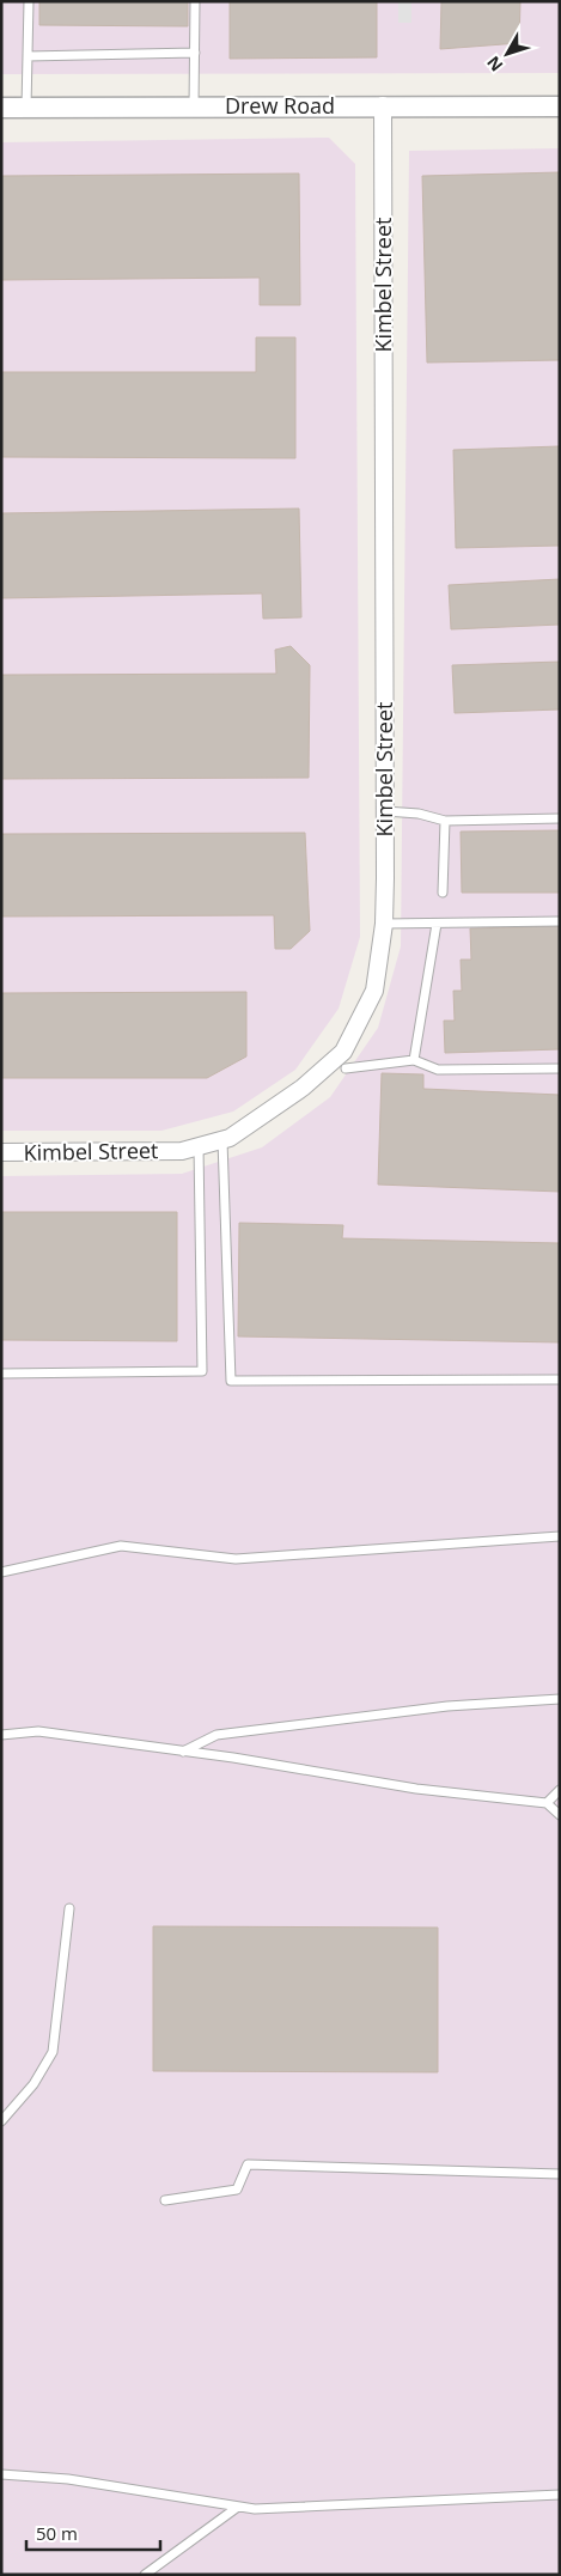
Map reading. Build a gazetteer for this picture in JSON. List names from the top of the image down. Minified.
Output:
{"streets":{"street":["Drew Road","Kimbel Street"]},"crossings":[["Drew Road","Kimbel Street"]],"scale_bar":"50 m","north":"bottom left"}
